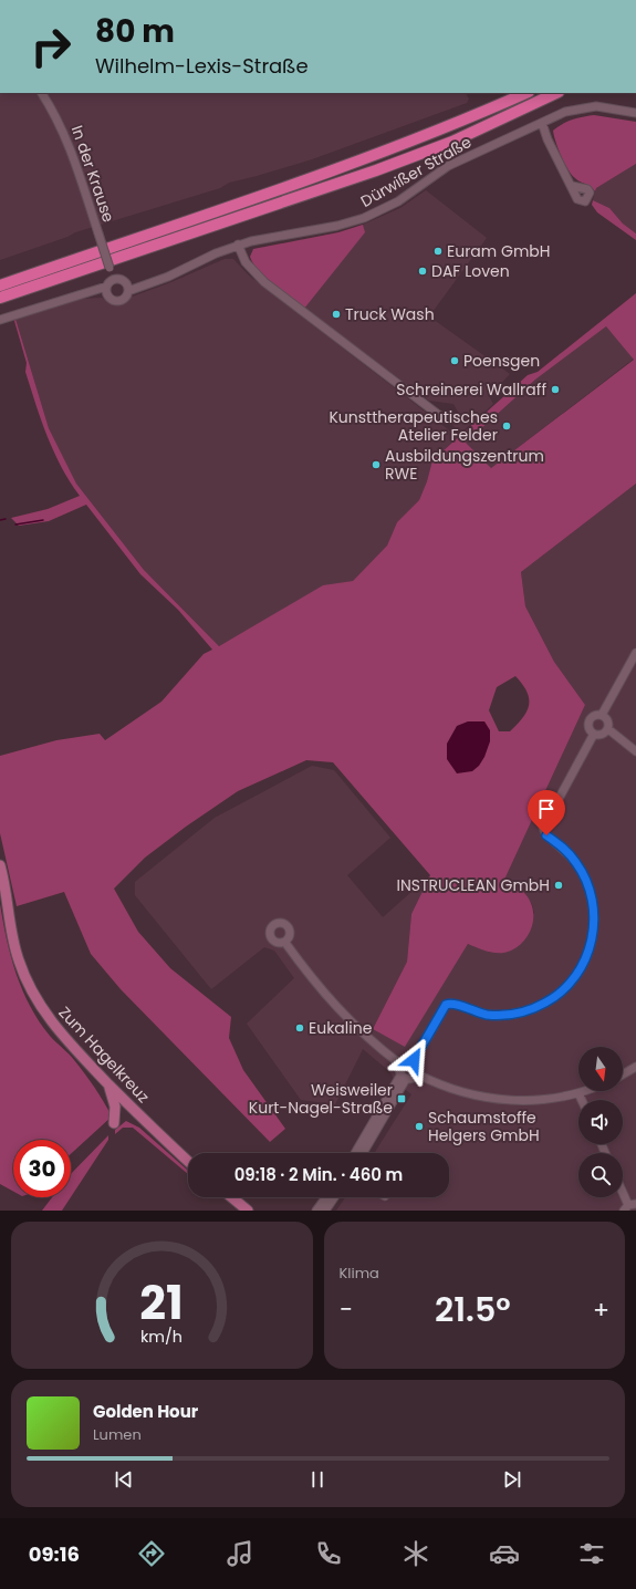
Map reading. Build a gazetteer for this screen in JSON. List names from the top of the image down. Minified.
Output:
{"streets":{"main road":["Zum Hagelkreuz"],"street":["Dürwißer Straße","In der Krause"]},"crossings":[["Dürwißer Straße","In der Krause"]],"places":{"other":["Euram GmbH","DAF Loven","Truck Wash","Poensgen","Schreinerei Wallraff","Kunsttherapeutisches Atelier Felder","Ausbildungszentrum RWE","INSTRUCLEAN GmbH","Eukaline","Schaumstoffe Helgers GmbH"],"transit":["Weisweiler Kurt-Nagel-Straße"]},"north":"bottom","page":{"turn":["80 m","Wilhelm-Lexis-Straße"],"limit":"30","trip":"09:18 · 2 Min. · 460 m","tile":"Klima","heat":["−","21.5°","+"],"song":["Golden Hour","Lumen"],"tabs":"09:16","gauge":["21","km/h"]}}
